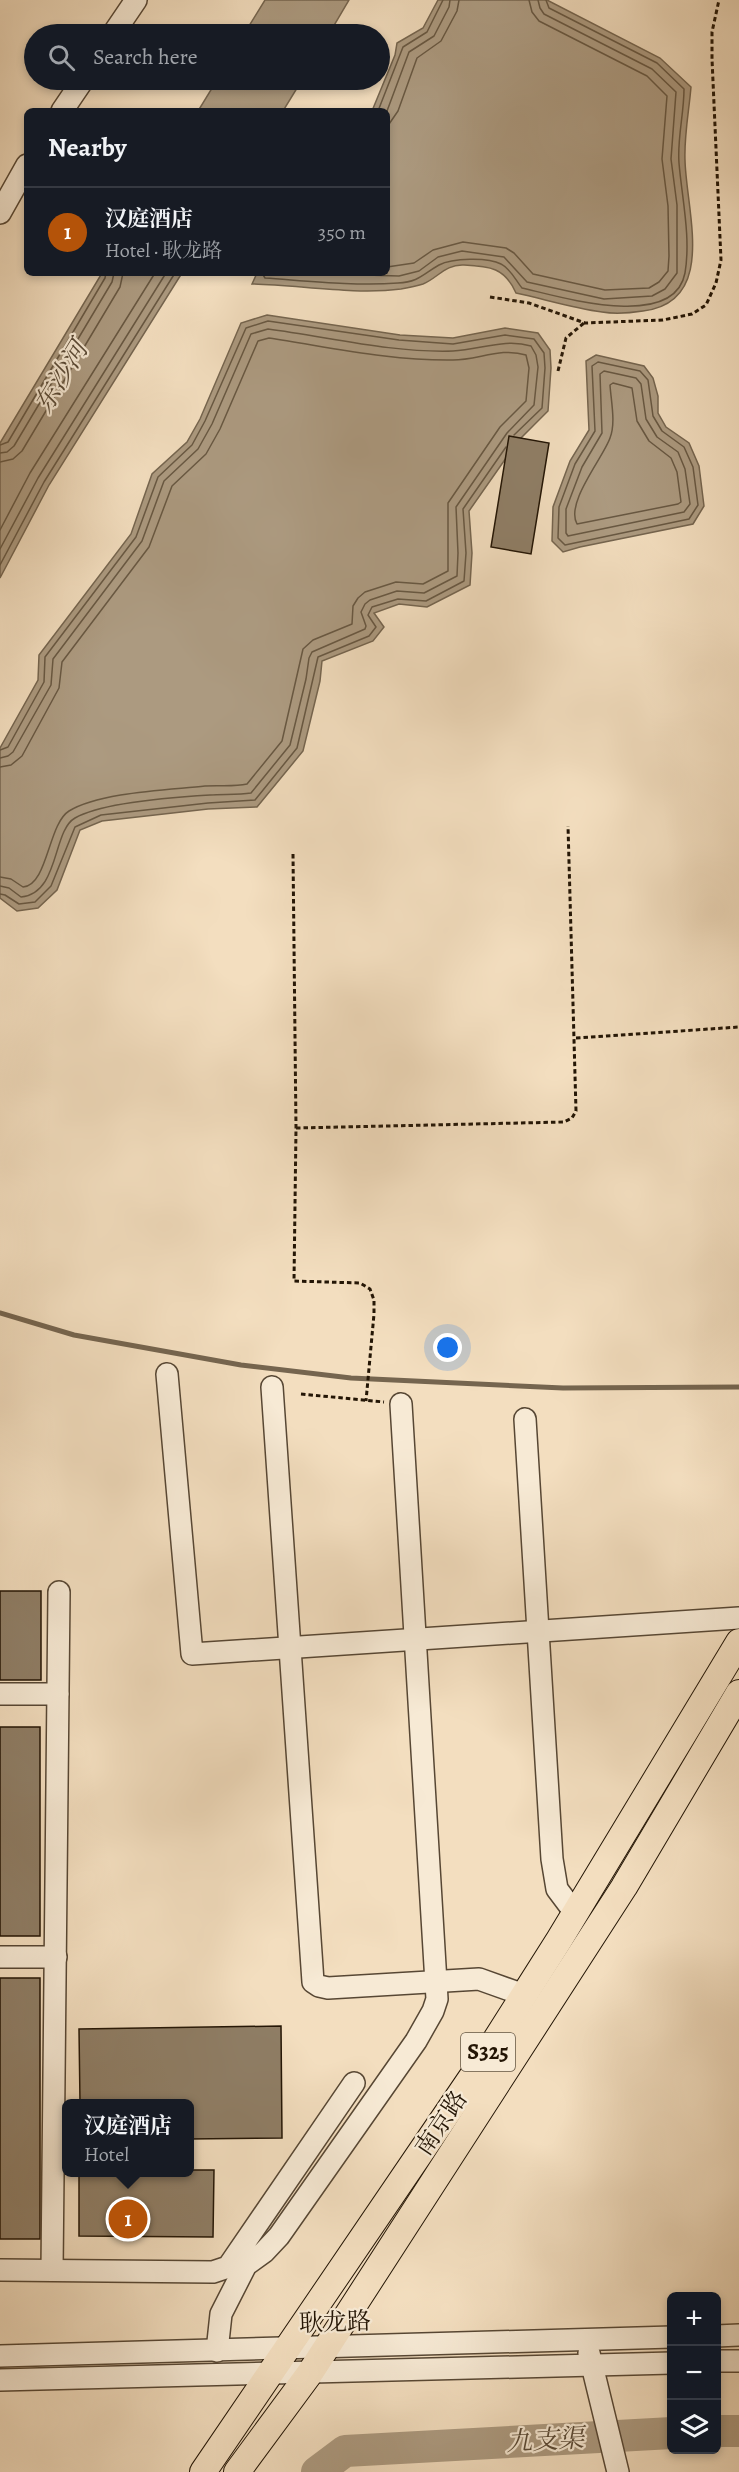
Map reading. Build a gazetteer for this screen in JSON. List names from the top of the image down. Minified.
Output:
{"streets":{"main road":["S325","南京路"],"street":["耿龙路"]},"crossings":[["南京路","耿龙路"]],"water":["东沙河","九支渠"],"page":{"search":"Search here","heading":"Nearby","list":[{"mark":"1","name":"汉庭酒店","note":"Hotel · 耿龙路","value":"350 m"}],"popup":["汉庭酒店","Hotel"],"pins":"1","map_buttons":["+","−"]}}
